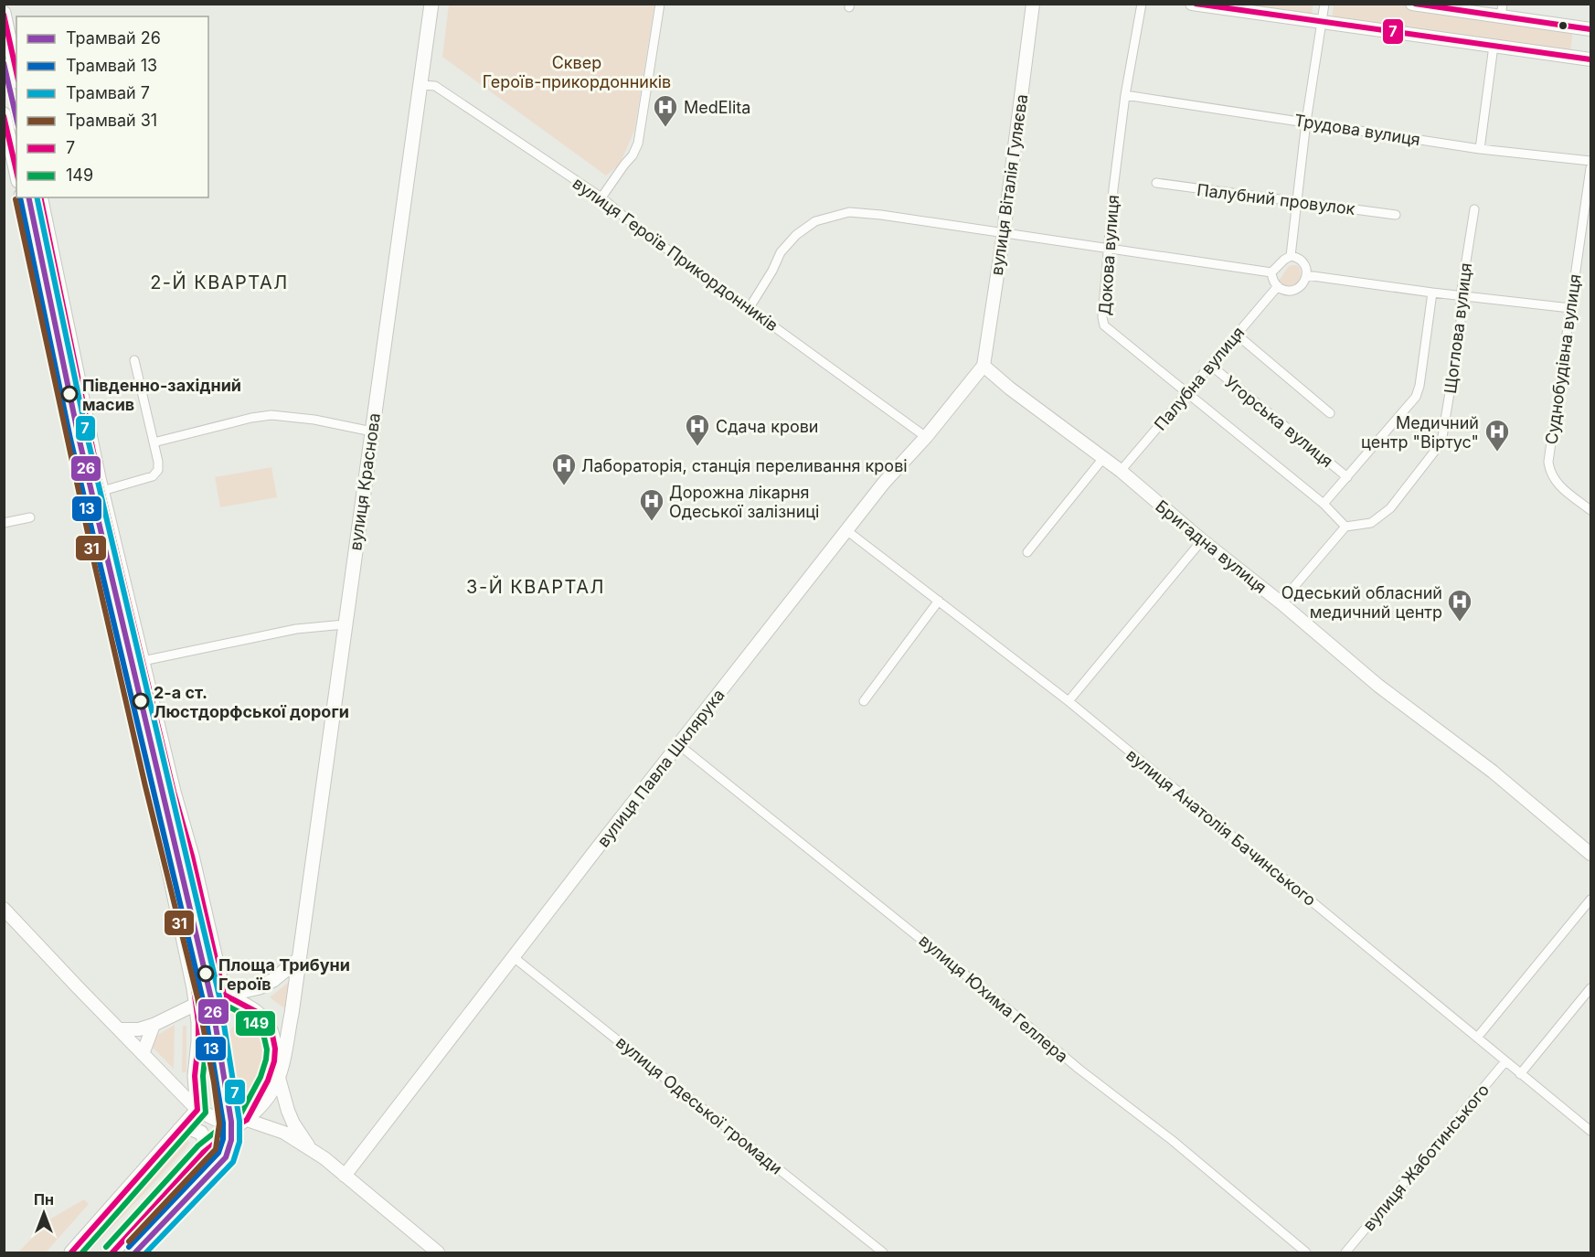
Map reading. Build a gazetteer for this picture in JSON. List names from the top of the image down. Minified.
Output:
{"streets":{"main road":["вулиця Краснова"],"street":["Трудова вулиця","вулиця Віталія Гуляєва","Палубний провулок","вулиця Героїв Прикордонників","Докова вулиця","Щоглова вулиця","Суднобудівна вулиця","Палубна вулиця","Угорська вулиця","Бригадна вулиця","вулиця Павла Шклярука","вулиця Анатолія Бачинського","вулиця Юхима Геллера","вулиця Одеської громади","вулиця Жаботинського"]},"crossings":[["Трудова вулиця","Докова вулиця"],["вулиця Віталія Гуляєва","Бригадна вулиця"],["вулиця Віталія Гуляєва","вулиця Павла Шклярука"],["вулиця Героїв Прикордонників","вулиця Краснова"],["вулиця Героїв Прикордонників","вулиця Павла Шклярука"],["Докова вулиця","Щоглова вулиця"],["Докова вулиця","Палубна вулиця"],["Палубна вулиця","Угорська вулиця"],["Палубна вулиця","Бригадна вулиця"],["Бригадна вулиця","вулиця Павла Шклярука"],["вулиця Павла Шклярука","вулиця Анатолія Бачинського"],["вулиця Павла Шклярука","вулиця Юхима Геллера"],["вулиця Павла Шклярука","вулиця Одеської громади"],["вулиця Анатолія Бачинського","вулиця Жаботинського"]],"districts":["2-Й КВАРТАЛ","3-Й КВАРТАЛ"],"parks":["Сквер Героїв-прикордонників"],"places":{"hospital":["MedElita","Сдача крови","Медичний центр \"Віртус\"","Лабораторія, станція переливання крові","Дорожна лікарня Одеської залізниці","Одеський обласний медичний центр"],"other":["Південно-західний масив","2-а ст. Люстдорфської дороги","Площа Трибуни Героїв"]},"lines":["transit line 7","tram line 26","tram line 13","tram line 7","transit line 149","tram line 31"],"legend":["Трамвай 26","Трамвай 13","Трамвай 7","Трамвай 31","7","149"],"north":"top"}
